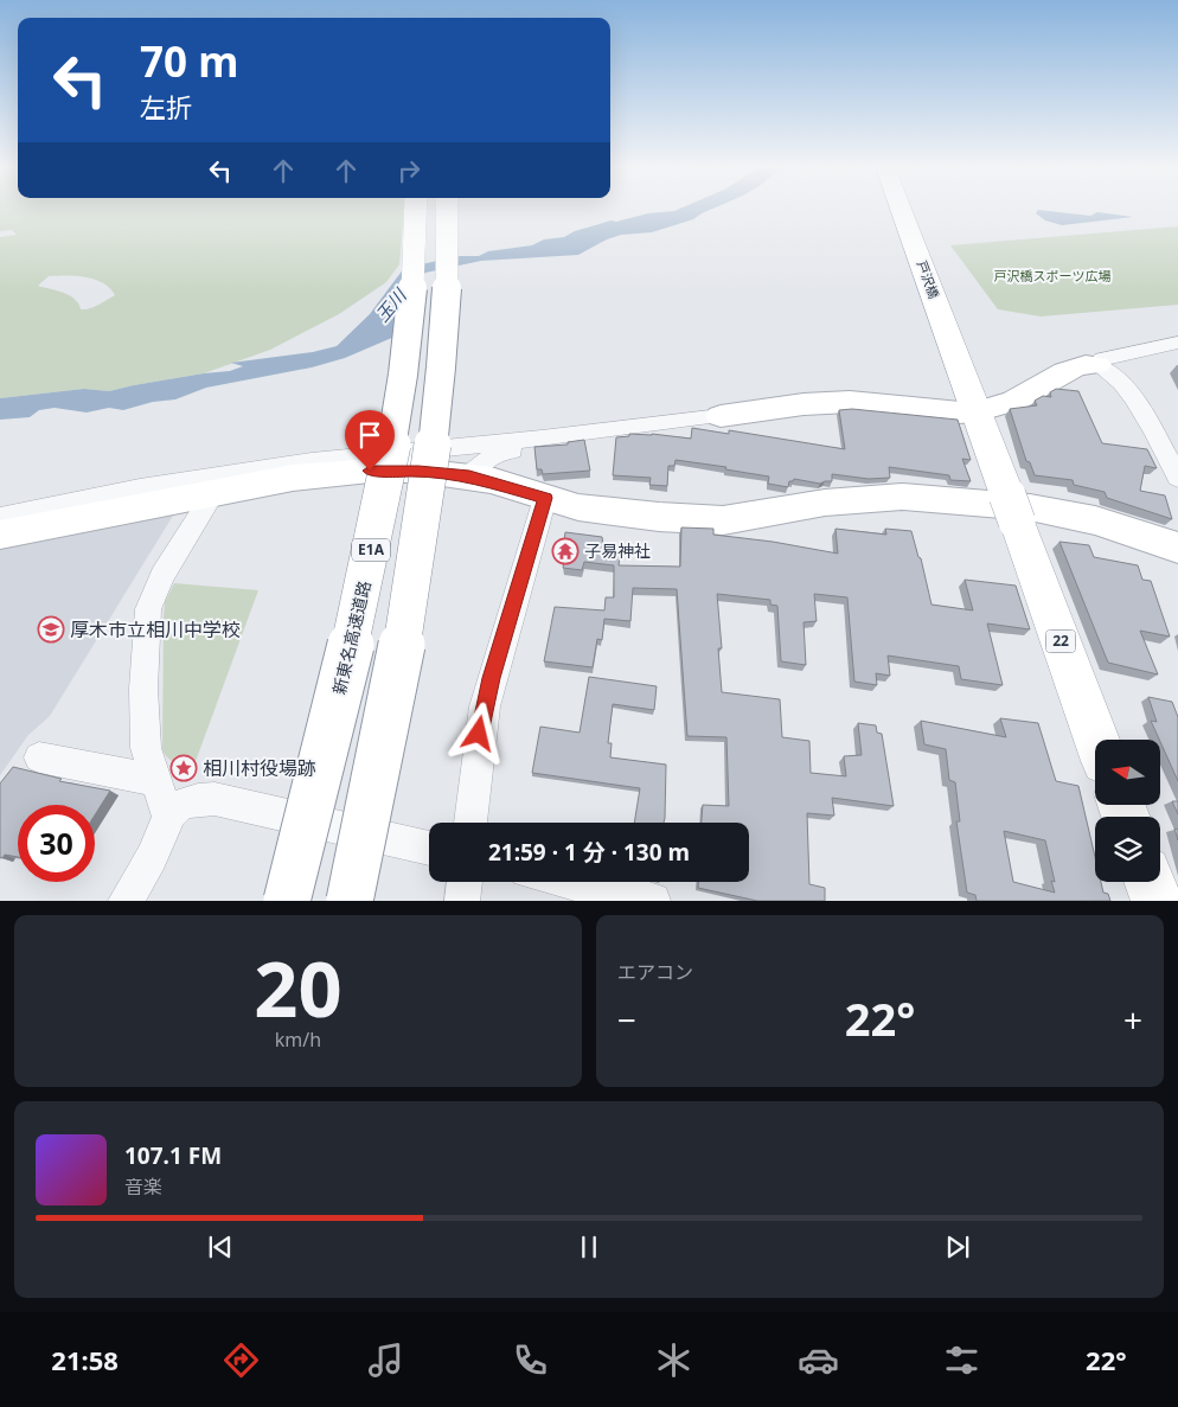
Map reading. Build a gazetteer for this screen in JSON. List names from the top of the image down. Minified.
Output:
{"streets":{"main road":["戸沢橋","E1A","新東名高速道路","22"]},"crossings":[["戸沢橋","22"]],"water":["玉川"],"parks":["戸沢橋スポーツ広場"],"places":{"temple":["子易神社"],"school or university":["厚木市立相川中学校"],"place":["相川村役場跡"]},"north":"left","page":{"turn":["70 m","左折"],"limit":"30","trip":"21:59 · 1 分 · 130 m","tile":[["20","km/h"],"エアコン"],"heat":["−","22°","+"],"song":["107.1 FM","音楽"],"tabs":["21:58","22°"]}}
